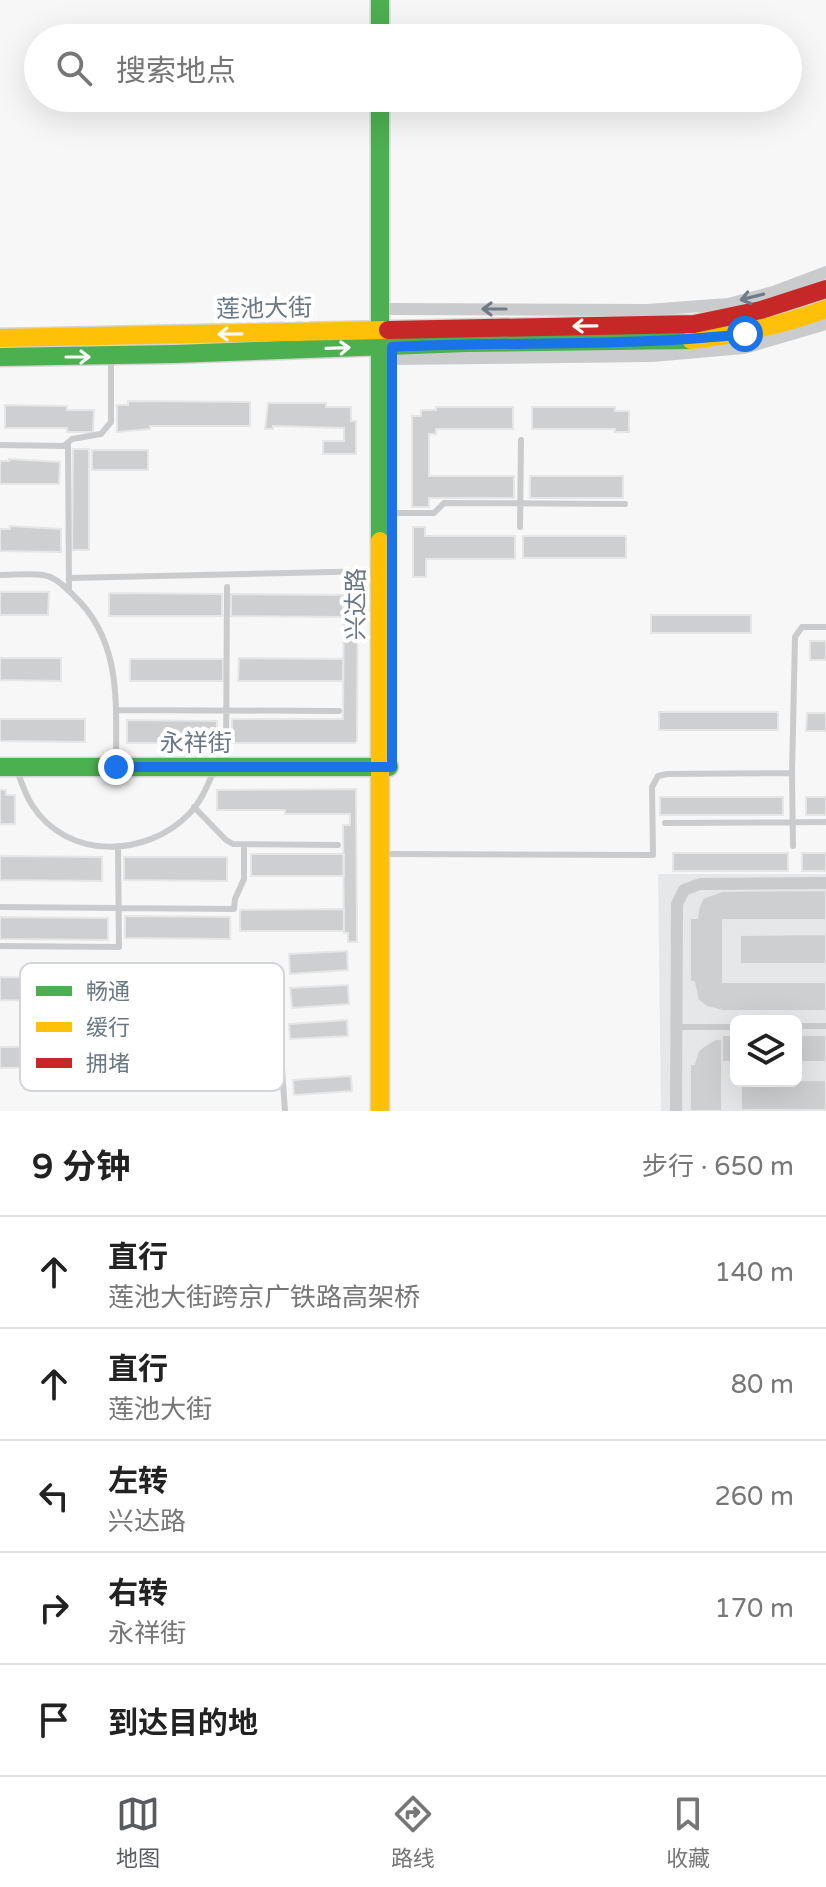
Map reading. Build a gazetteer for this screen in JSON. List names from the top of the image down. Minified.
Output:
{"streets":{"main road":["莲池大街","兴达路","永祥街"]},"crossings":[["莲池大街","兴达路"],["兴达路","永祥街"]],"legend":["畅通","缓行","拥堵"],"page":{"search":"搜索地点","heading":["9 分钟","步行 · 650 m"],"list":[["直行","莲池大街跨京广铁路高架桥","140 m"],["直行","莲池大街","80 m"],["左转","兴达路","260 m"],["右转","永祥街","170 m"],"到达目的地"],"nav":["地图","路线","收藏"]}}
